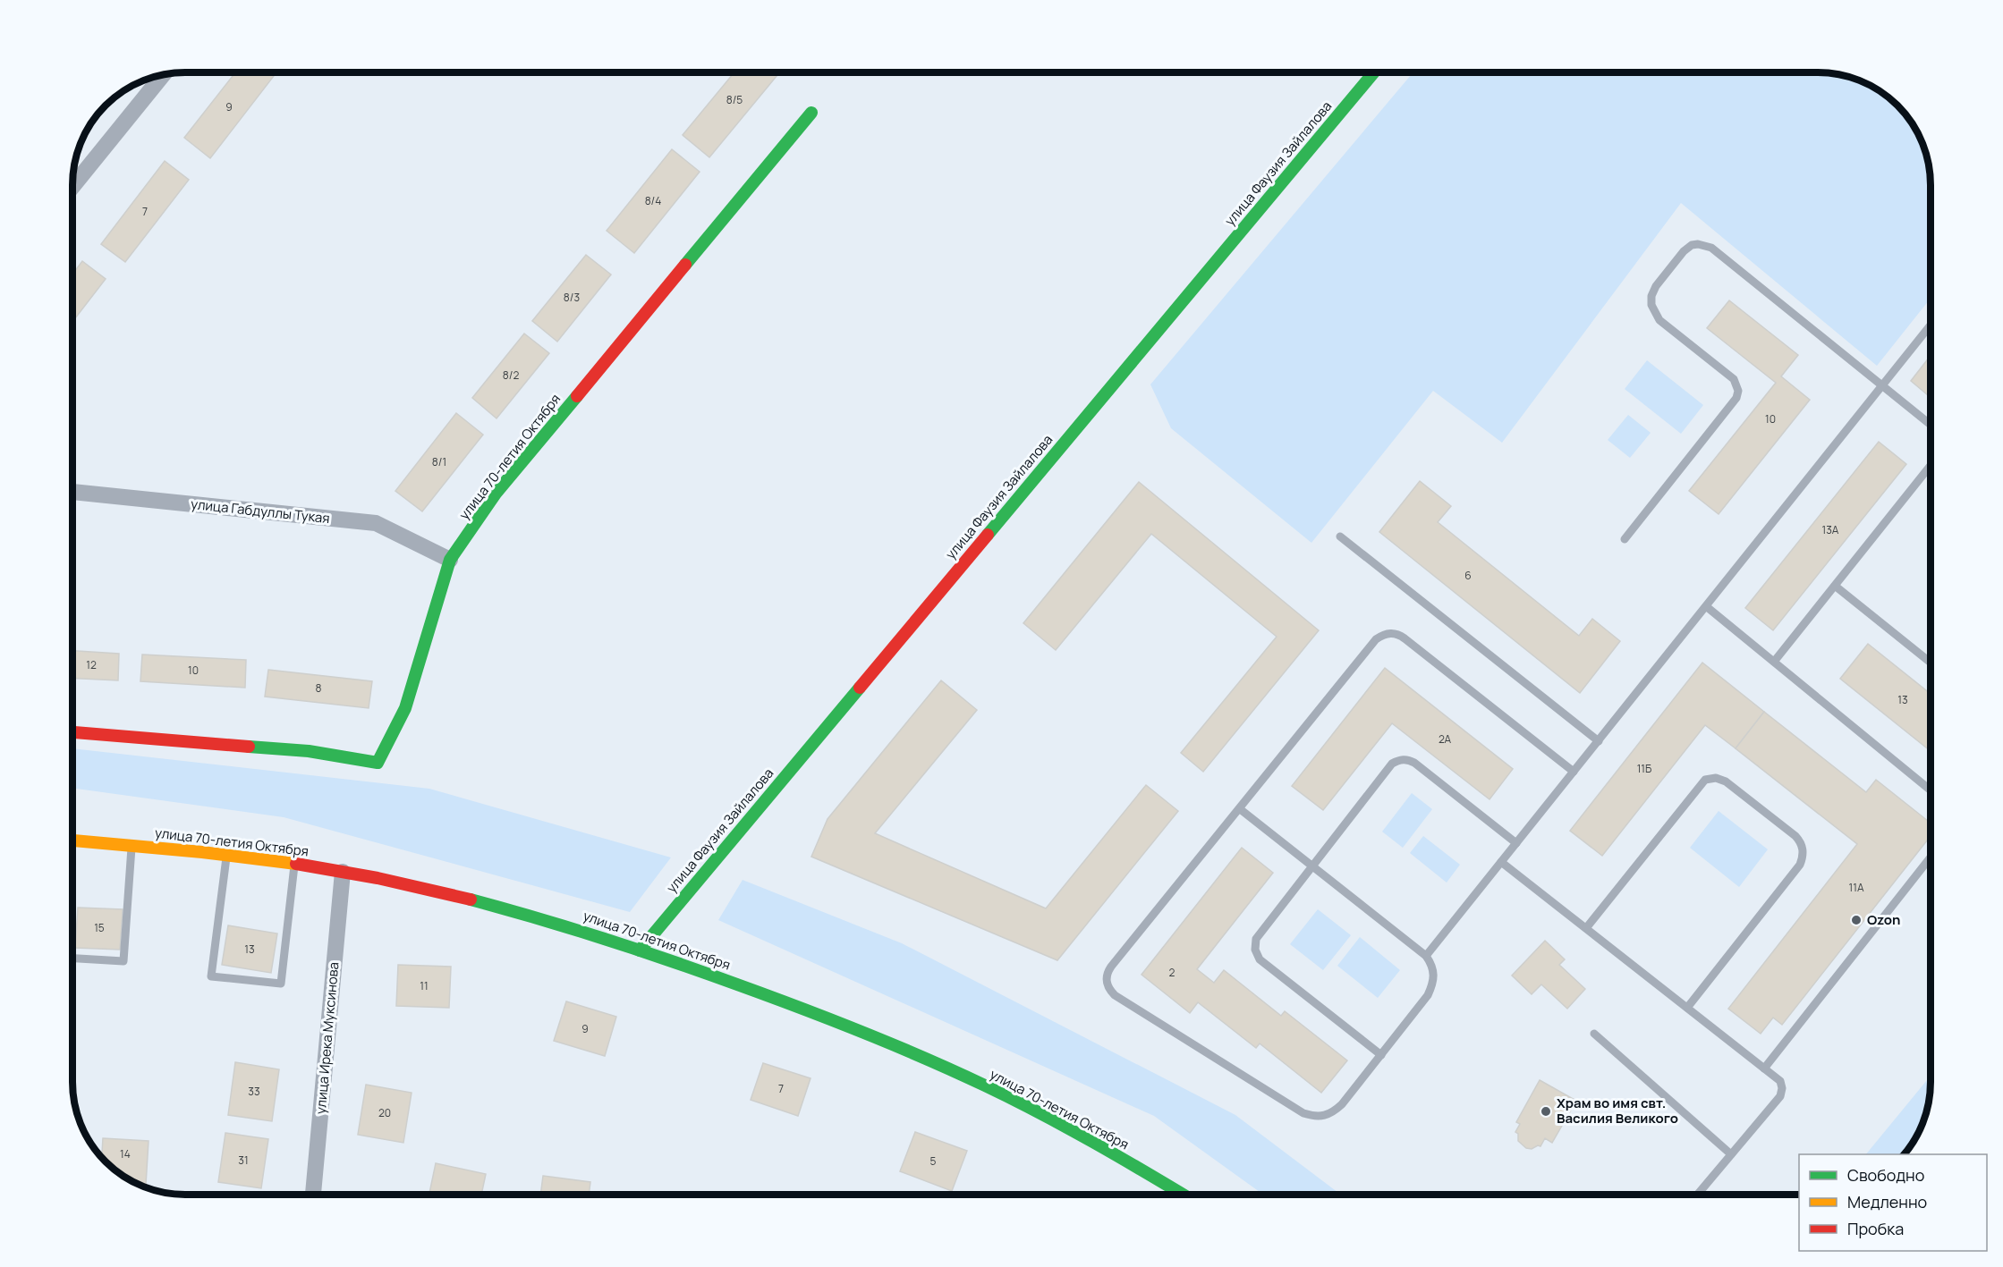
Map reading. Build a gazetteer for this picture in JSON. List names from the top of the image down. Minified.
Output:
{"streets":{"street":["улица Фаузия Зайлалова","улица 70-летия Октября","улица Габдуллы Тукая","улица Ирека Муксинова"]},"crossings":[["улица Фаузия Зайлалова","улица 70-летия Октября"],["улица 70-летия Октября","улица Габдуллы Тукая"],["улица 70-летия Октября","улица Ирека Муксинова"]],"places":["Ozon","Храм во имя свт. Василия Великого"],"house_numbers":["8/5","9","8/4","7","8/3","8/2","10","8/1","13А","6","12","10","8","13","2А","11Б","11А","15","13","2","11","9","7","33","20","14","31","5"],"legend":["Свободно","Медленно","Пробка"]}
